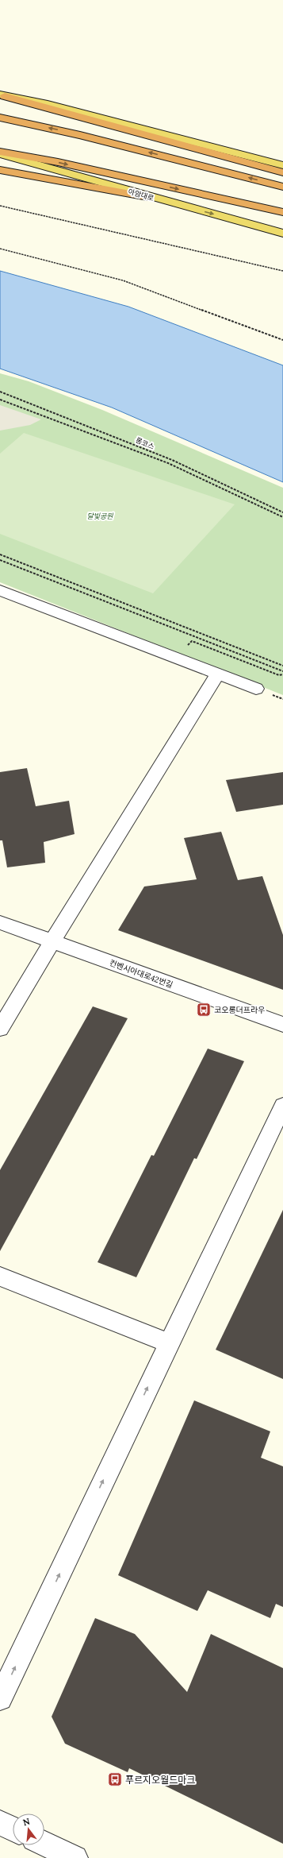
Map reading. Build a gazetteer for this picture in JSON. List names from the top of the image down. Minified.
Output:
{"streets":{"main road":["아암대로"],"street":["컨벤시아대로42번길"],"path":["롱코스"]},"parks":["달빛공원"],"places":{"bus stop":["코오롱더프라우","푸르지오월드마크"]},"north":"top"}
